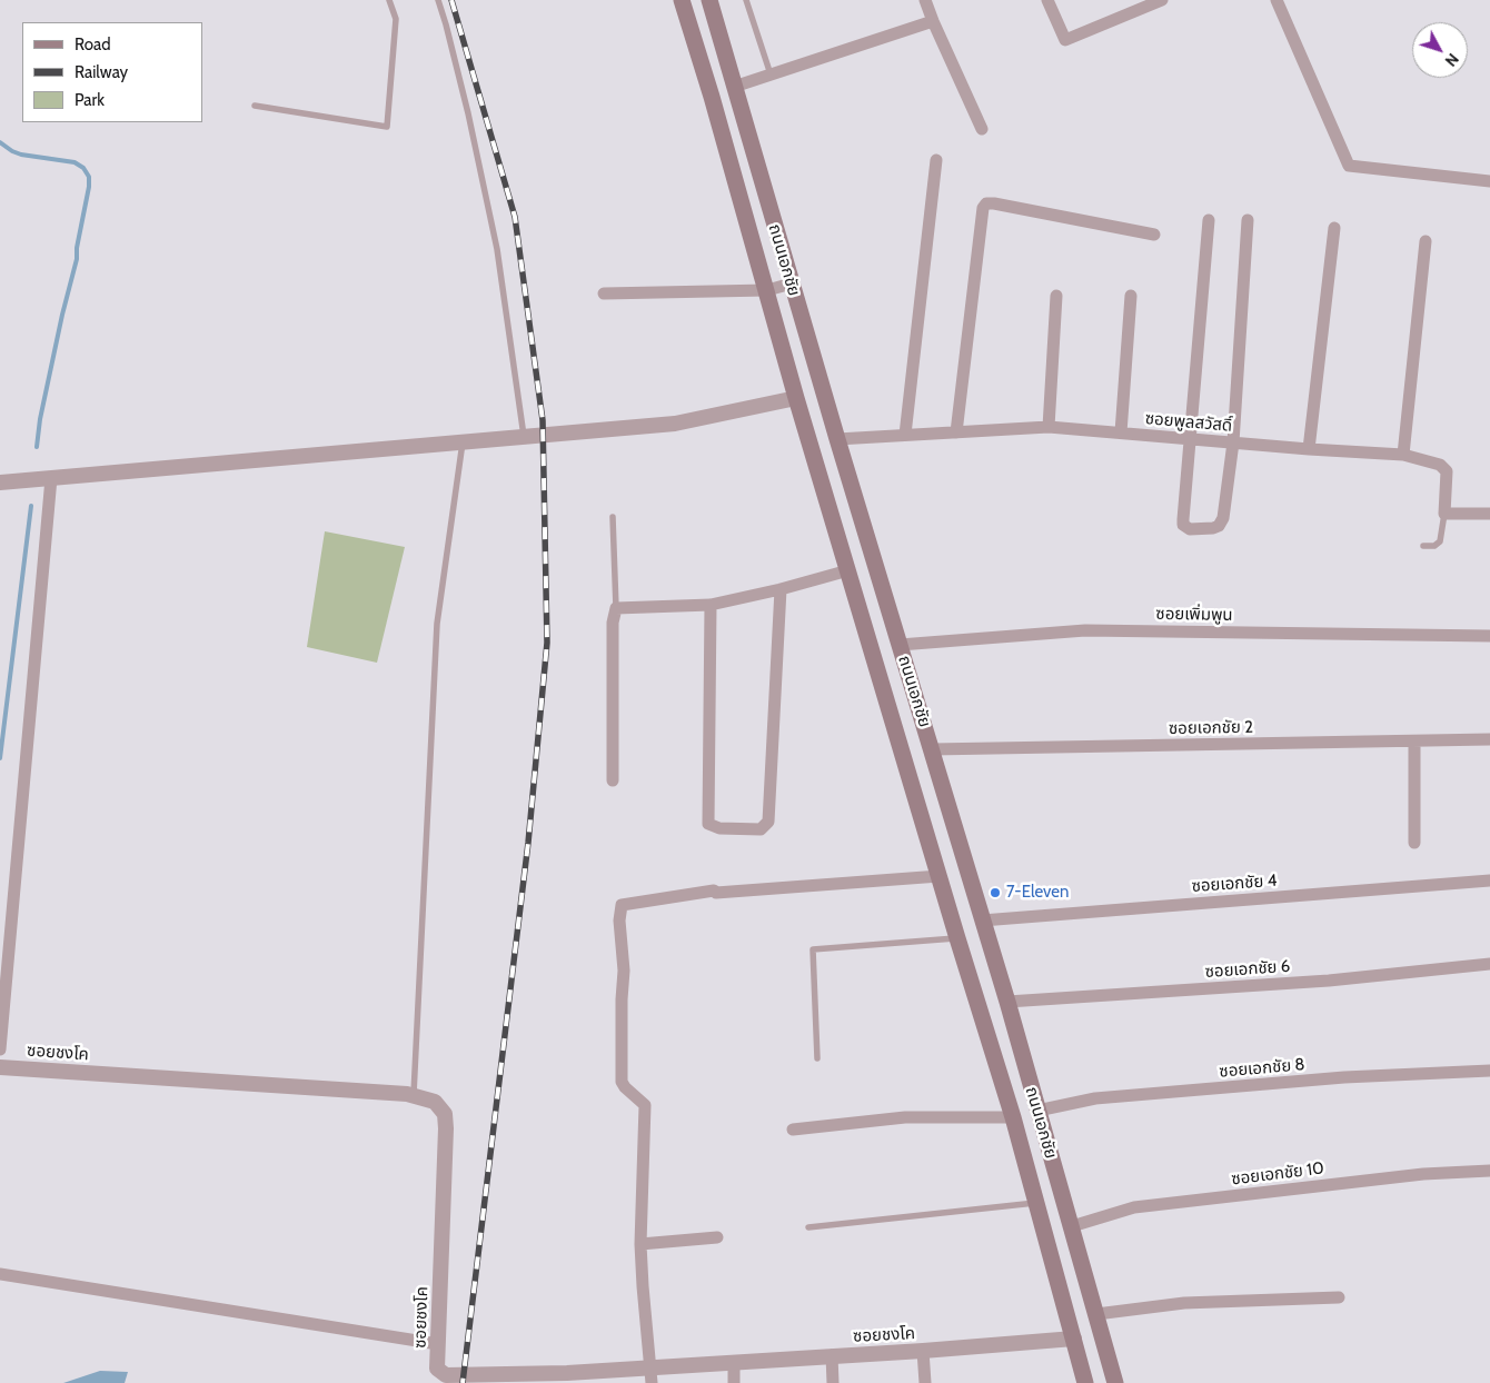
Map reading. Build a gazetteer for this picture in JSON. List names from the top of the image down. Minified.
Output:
{"streets":{"main road":["ถนนเอกชัย"],"street":["ซอยพูลสวัสดิ์","ซอยเพิ่มพูน","ซอยเอกชัย 2","ซอยเอกชัย 4","ซอยเอกชัย 6","ซอยชงโค","ซอยเอกชัย 8","ซอยเอกชัย 10"]},"crossings":[["ถนนเอกชัย","ซอยพูลสวัสดิ์"],["ถนนเอกชัย","ซอยเพิ่มพูน"],["ถนนเอกชัย","ซอยเอกชัย 2"],["ถนนเอกชัย","ซอยเอกชัย 4"],["ถนนเอกชัย","ซอยเอกชัย 6"],["ถนนเอกชัย","ซอยชงโค"],["ถนนเอกชัย","ซอยเอกชัย 8"],["ถนนเอกชัย","ซอยเอกชัย 10"]],"places":["7-Eleven"],"legend":["Road","Railway","Park"],"north":"bottom right"}
